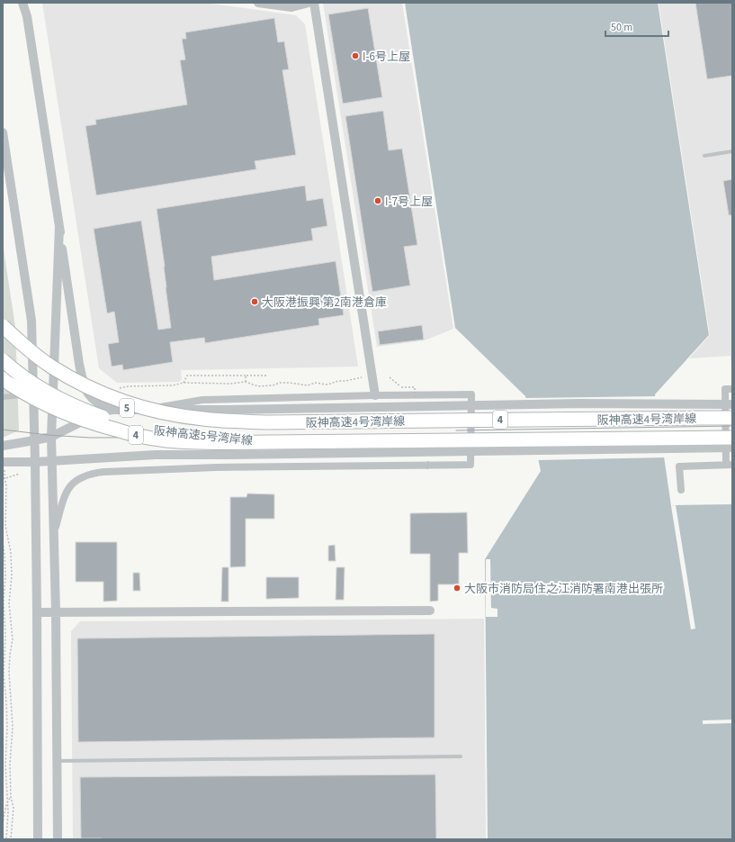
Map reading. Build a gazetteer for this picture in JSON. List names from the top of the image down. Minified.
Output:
{"streets":{"highway":["5","阪神高速4号湾岸線","4","阪神高速5号湾岸線"]},"crossings":[["阪神高速4号湾岸線","阪神高速5号湾岸線"]],"places":["I-6号上屋","I-7号上屋","大阪港振興 第2南港倉庫","大阪市消防局住之江消防署南港出張所"],"scale_bar":"50 m"}
